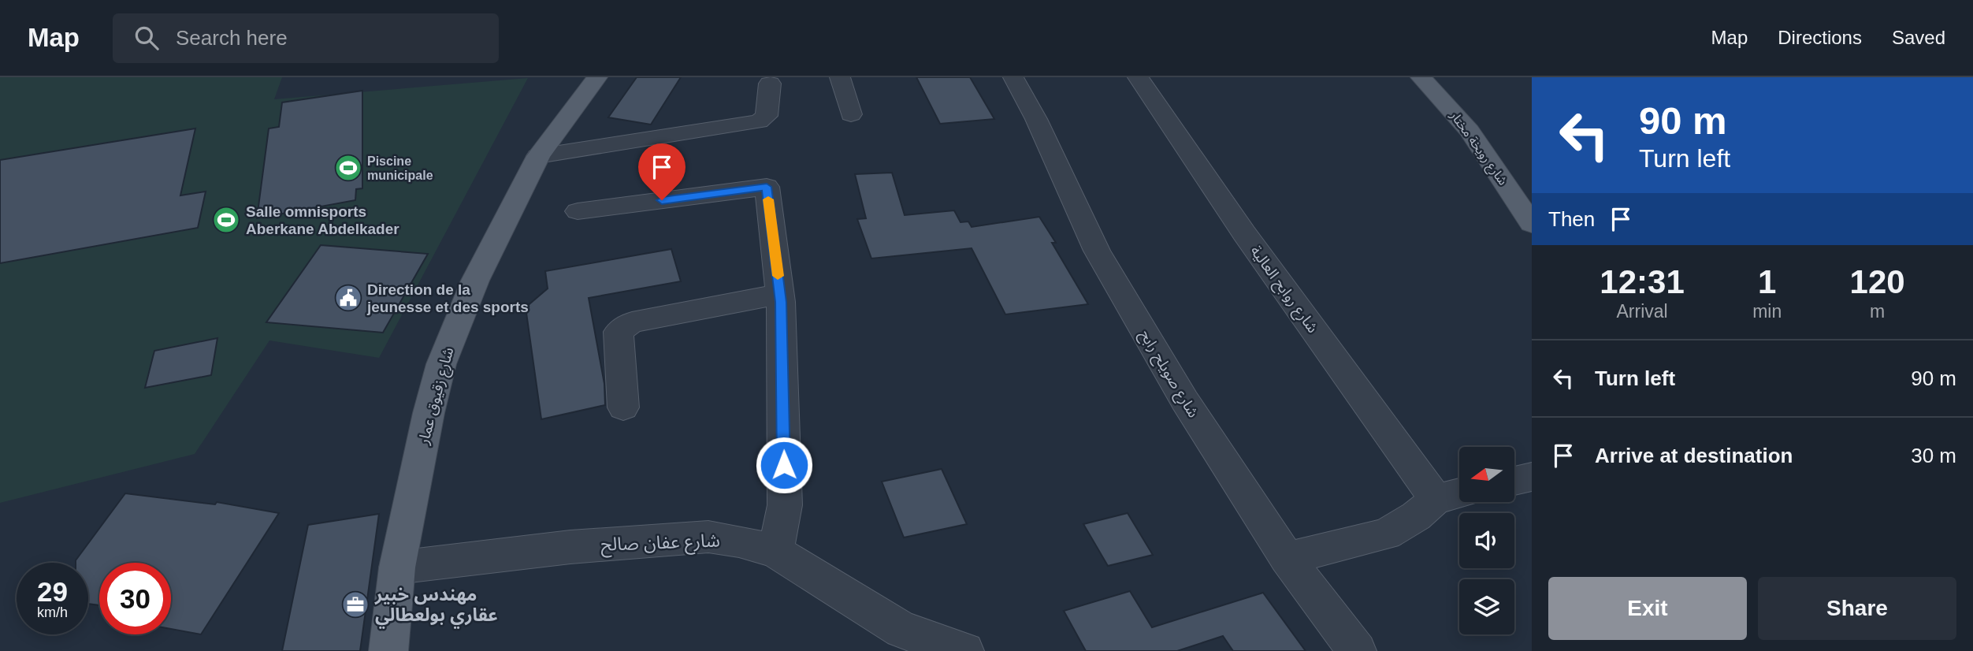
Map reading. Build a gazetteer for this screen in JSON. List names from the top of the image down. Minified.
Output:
{"streets":{"main road":["شارع رويخة مختار","شارع زقيوق عمار"],"street":["شارع روابح العالية","شارع صويلح رابح","شارع عفان صالح"]},"crossings":[["شارع زقيوق عمار","شارع عفان صالح"]],"places":{"sports":["Piscine municipale","Salle omnisports Aberkane Abdelkader"],"public building":["Direction de la jeunesse et des sports"],"office":["مهندس خبير عقاري بولعطالي"]},"north":"left","page":{"header":"Map","search":"Search here","nav":["Map","Directions","Saved"],"turn":["90 m","Turn left"],"then":"Then","eta":["12:31","Arrival","1","min","120","m"],"list":[{"name":"Turn left","value":"90 m"},{"name":"Arrive at destination","value":"30 m"}],"speed":"29 km/h","limit":"30","buttons":["Exit","Share"]}}
